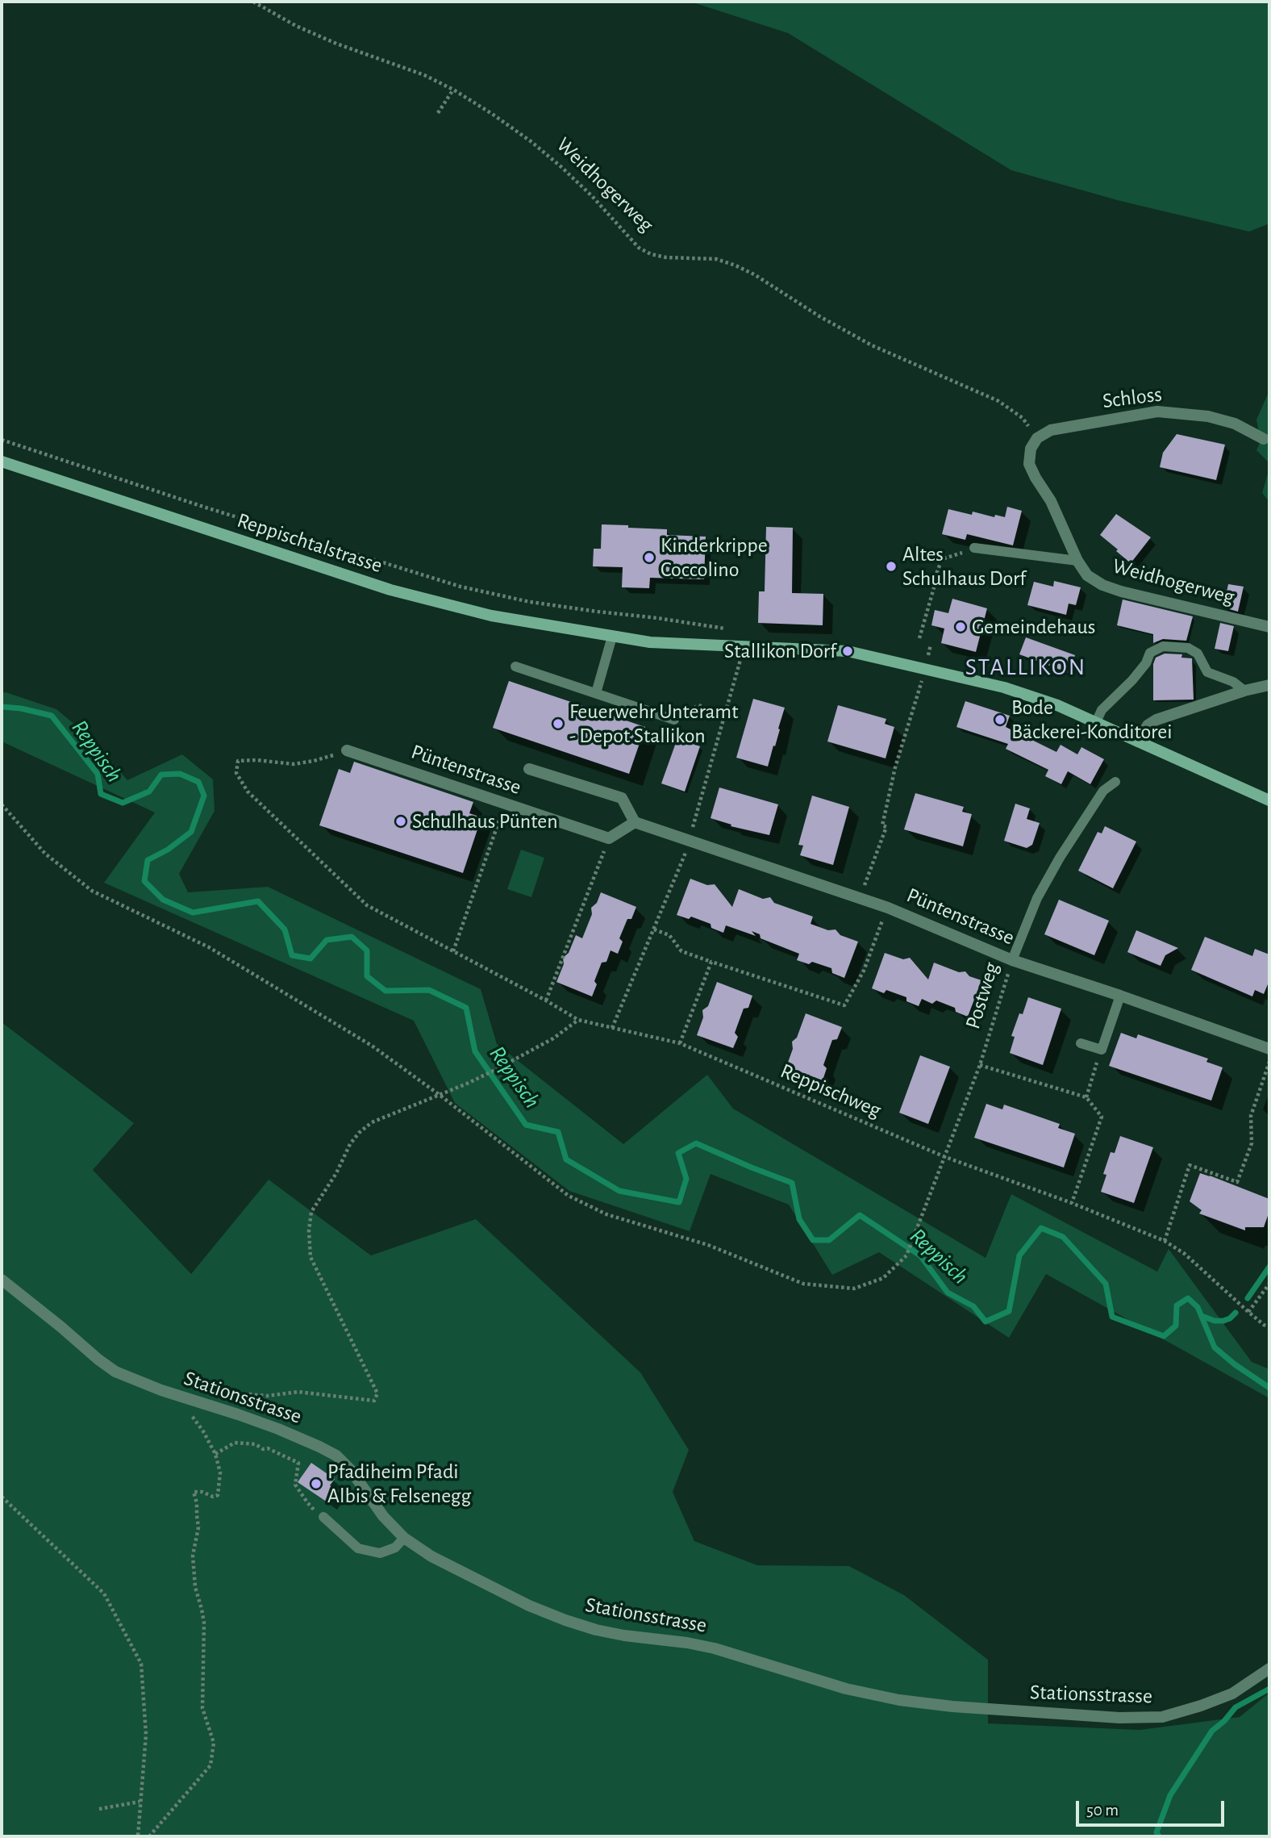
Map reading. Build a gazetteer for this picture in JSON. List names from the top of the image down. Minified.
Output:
{"streets":{"main road":["Reppischtalstrasse"],"street":["Weidhogerweg","Schloss","Püntenstrasse","Stationsstrasse"],"lane":["Postweg"],"path":["Reppischweg"]},"crossings":[["Weidhogerweg","Schloss"],["Püntenstrasse","Postweg"],["Püntenstrasse","Reppischweg"],["Postweg","Reppischweg"]],"districts":["STALLIKON"],"water":["Reppisch"],"places":["Kinderkrippe Coccolino","Altes Schulhaus Dorf","Gemeindehaus","Stallikon Dorf","Bode Bäckerei-Konditorei","Feuerwehr Unteramt - Depot Stallikon","Schulhaus Pünten","Pfadiheim Pfadi Albis & Felsenegg"],"scale_bar":"50 m"}
